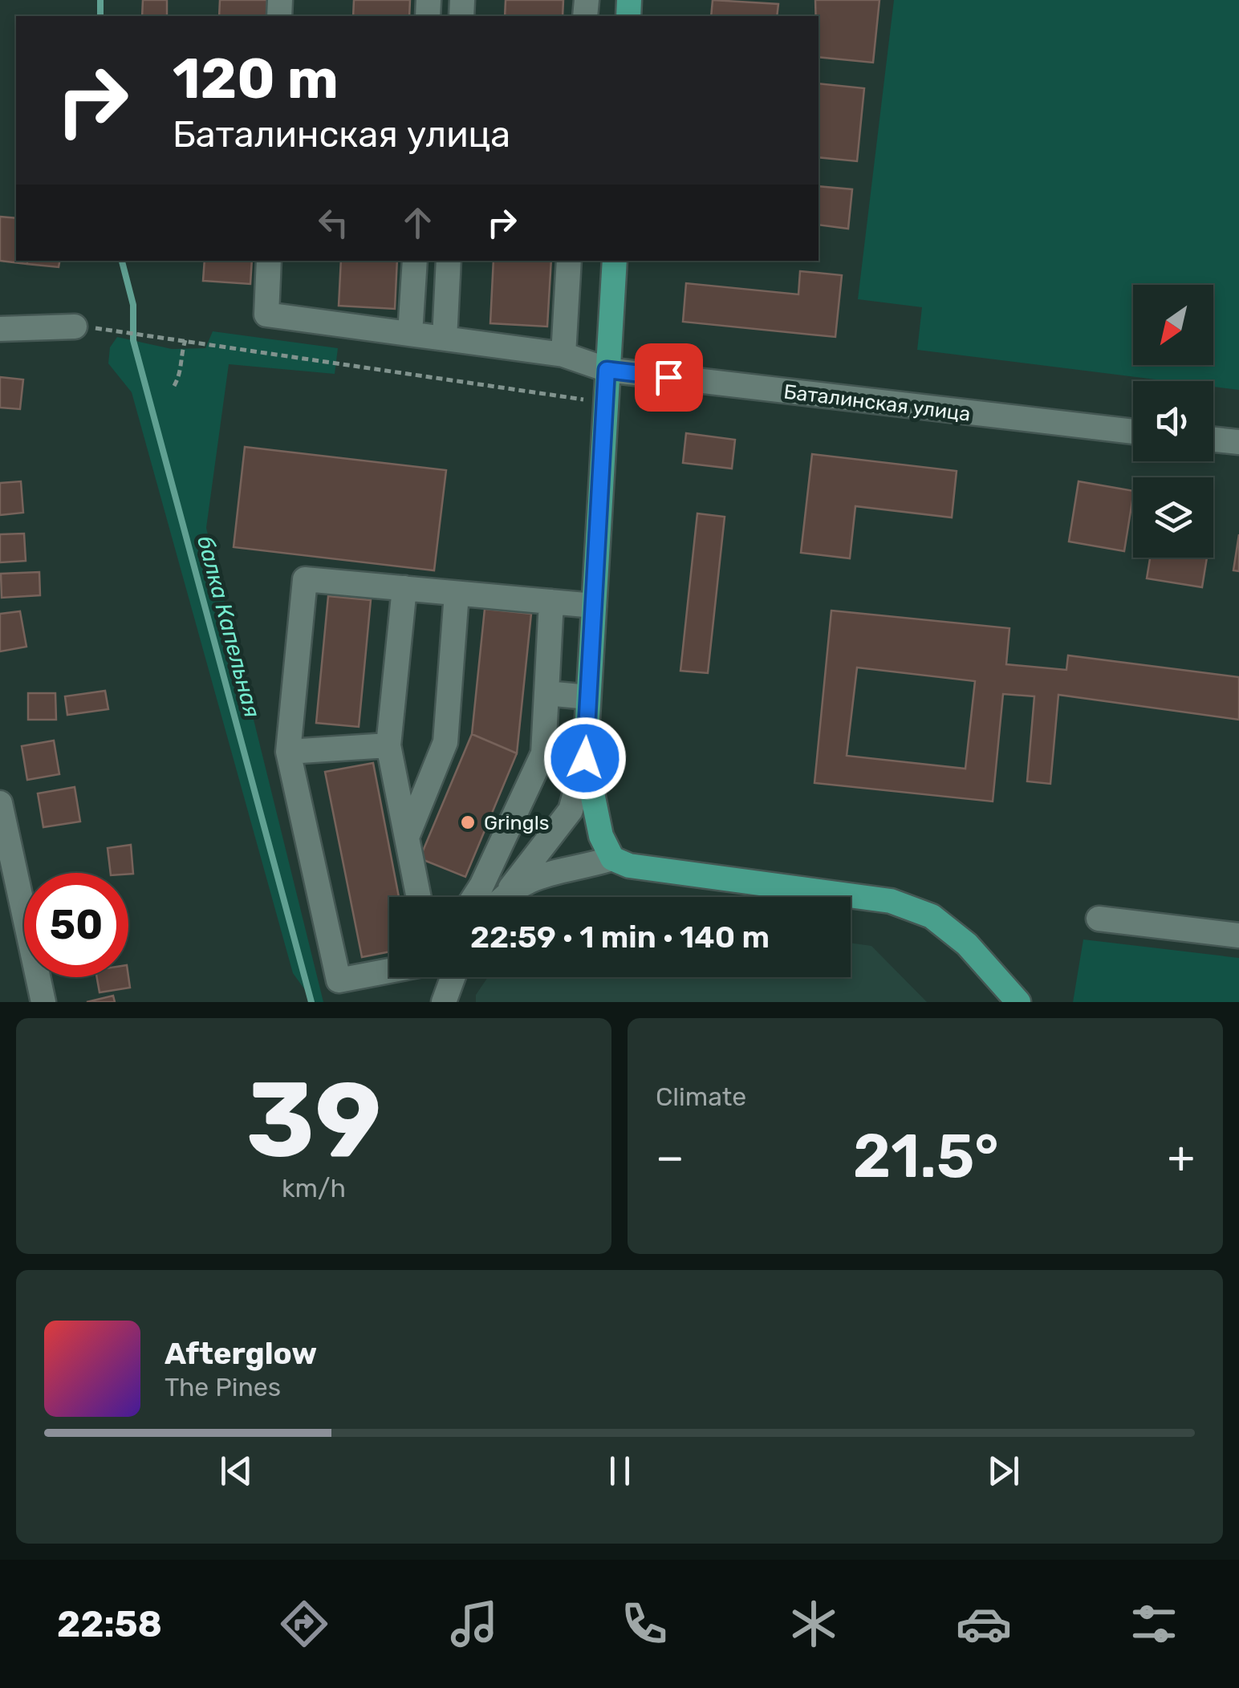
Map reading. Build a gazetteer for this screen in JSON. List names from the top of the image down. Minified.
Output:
{"streets":{"street":["Баталинская улица"]},"water":["балка Капельная"],"places":["Gringls"],"north":"bottom left","page":{"turn":["120 m","Баталинская улица"],"limit":"50","trip":"22:59 · 1 min · 140 m","tile":[["39","km/h"],"Climate"],"heat":["−","21.5°","+"],"song":["Afterglow","The Pines"],"tabs":"22:58"}}
